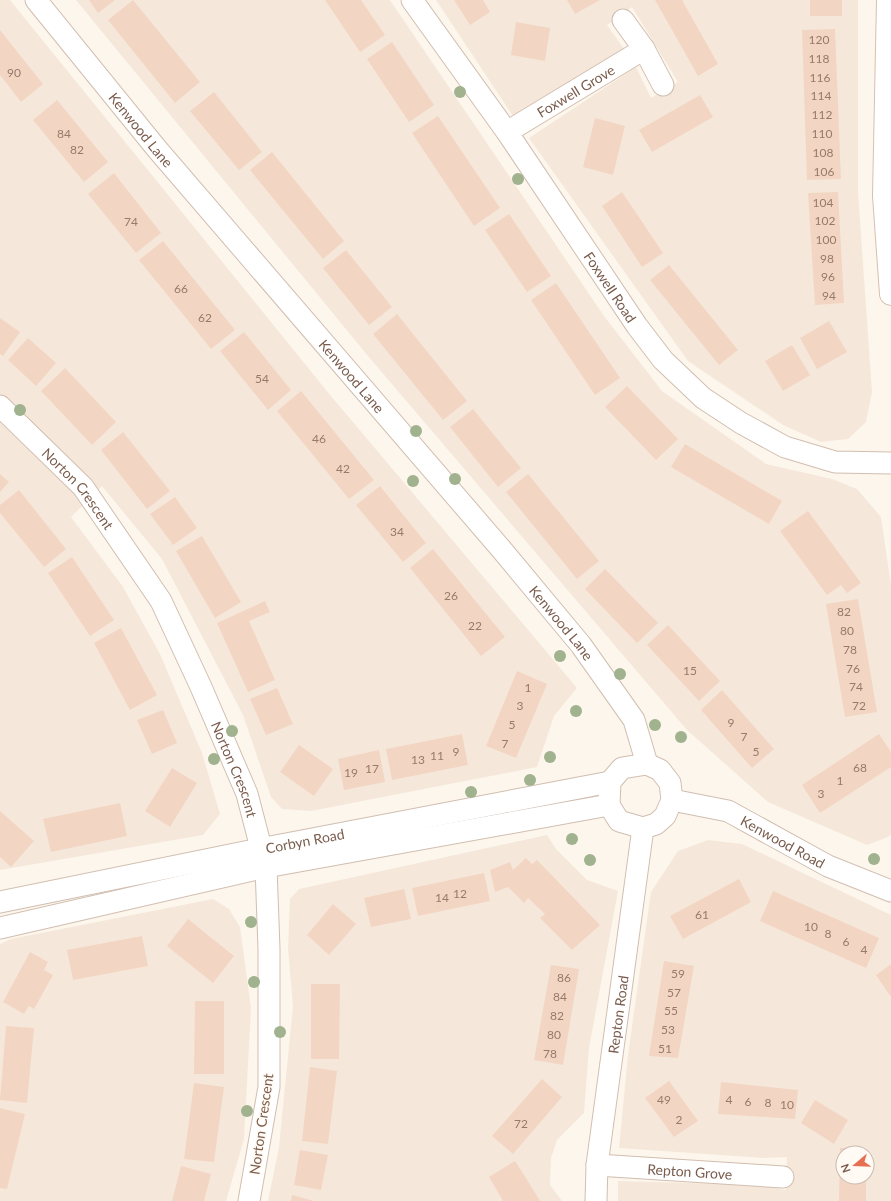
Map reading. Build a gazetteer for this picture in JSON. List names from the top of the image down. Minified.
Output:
{"streets":{"street":["Foxwell Grove","Kenwood Lane","Foxwell Road","Norton Crescent","Corbyn Road","Kenwood Road","Repton Road","Repton Grove"]},"crossings":[["Foxwell Grove","Foxwell Road"],["Kenwood Lane","Corbyn Road"],["Kenwood Lane","Kenwood Road"],["Kenwood Lane","Repton Road"],["Norton Crescent","Corbyn Road"],["Corbyn Road","Kenwood Road"],["Corbyn Road","Repton Road"],["Kenwood Road","Repton Road"],["Repton Road","Repton Grove"]],"house_numbers":["120","118","90","116","114","112","84","110","82","108","106","104","102","74","100","98","96","66","94","62","54","46","42","34","26","82","22","80","78","76","15","74","1","3","72","9","5","7","7","9","5","11","13","68","17","19","1","3","12","14","61","10","8","6","4","59","86","57","84","55","82","53","80","51","78","49","4","6","8","10","2","72"],"north":"left"}
